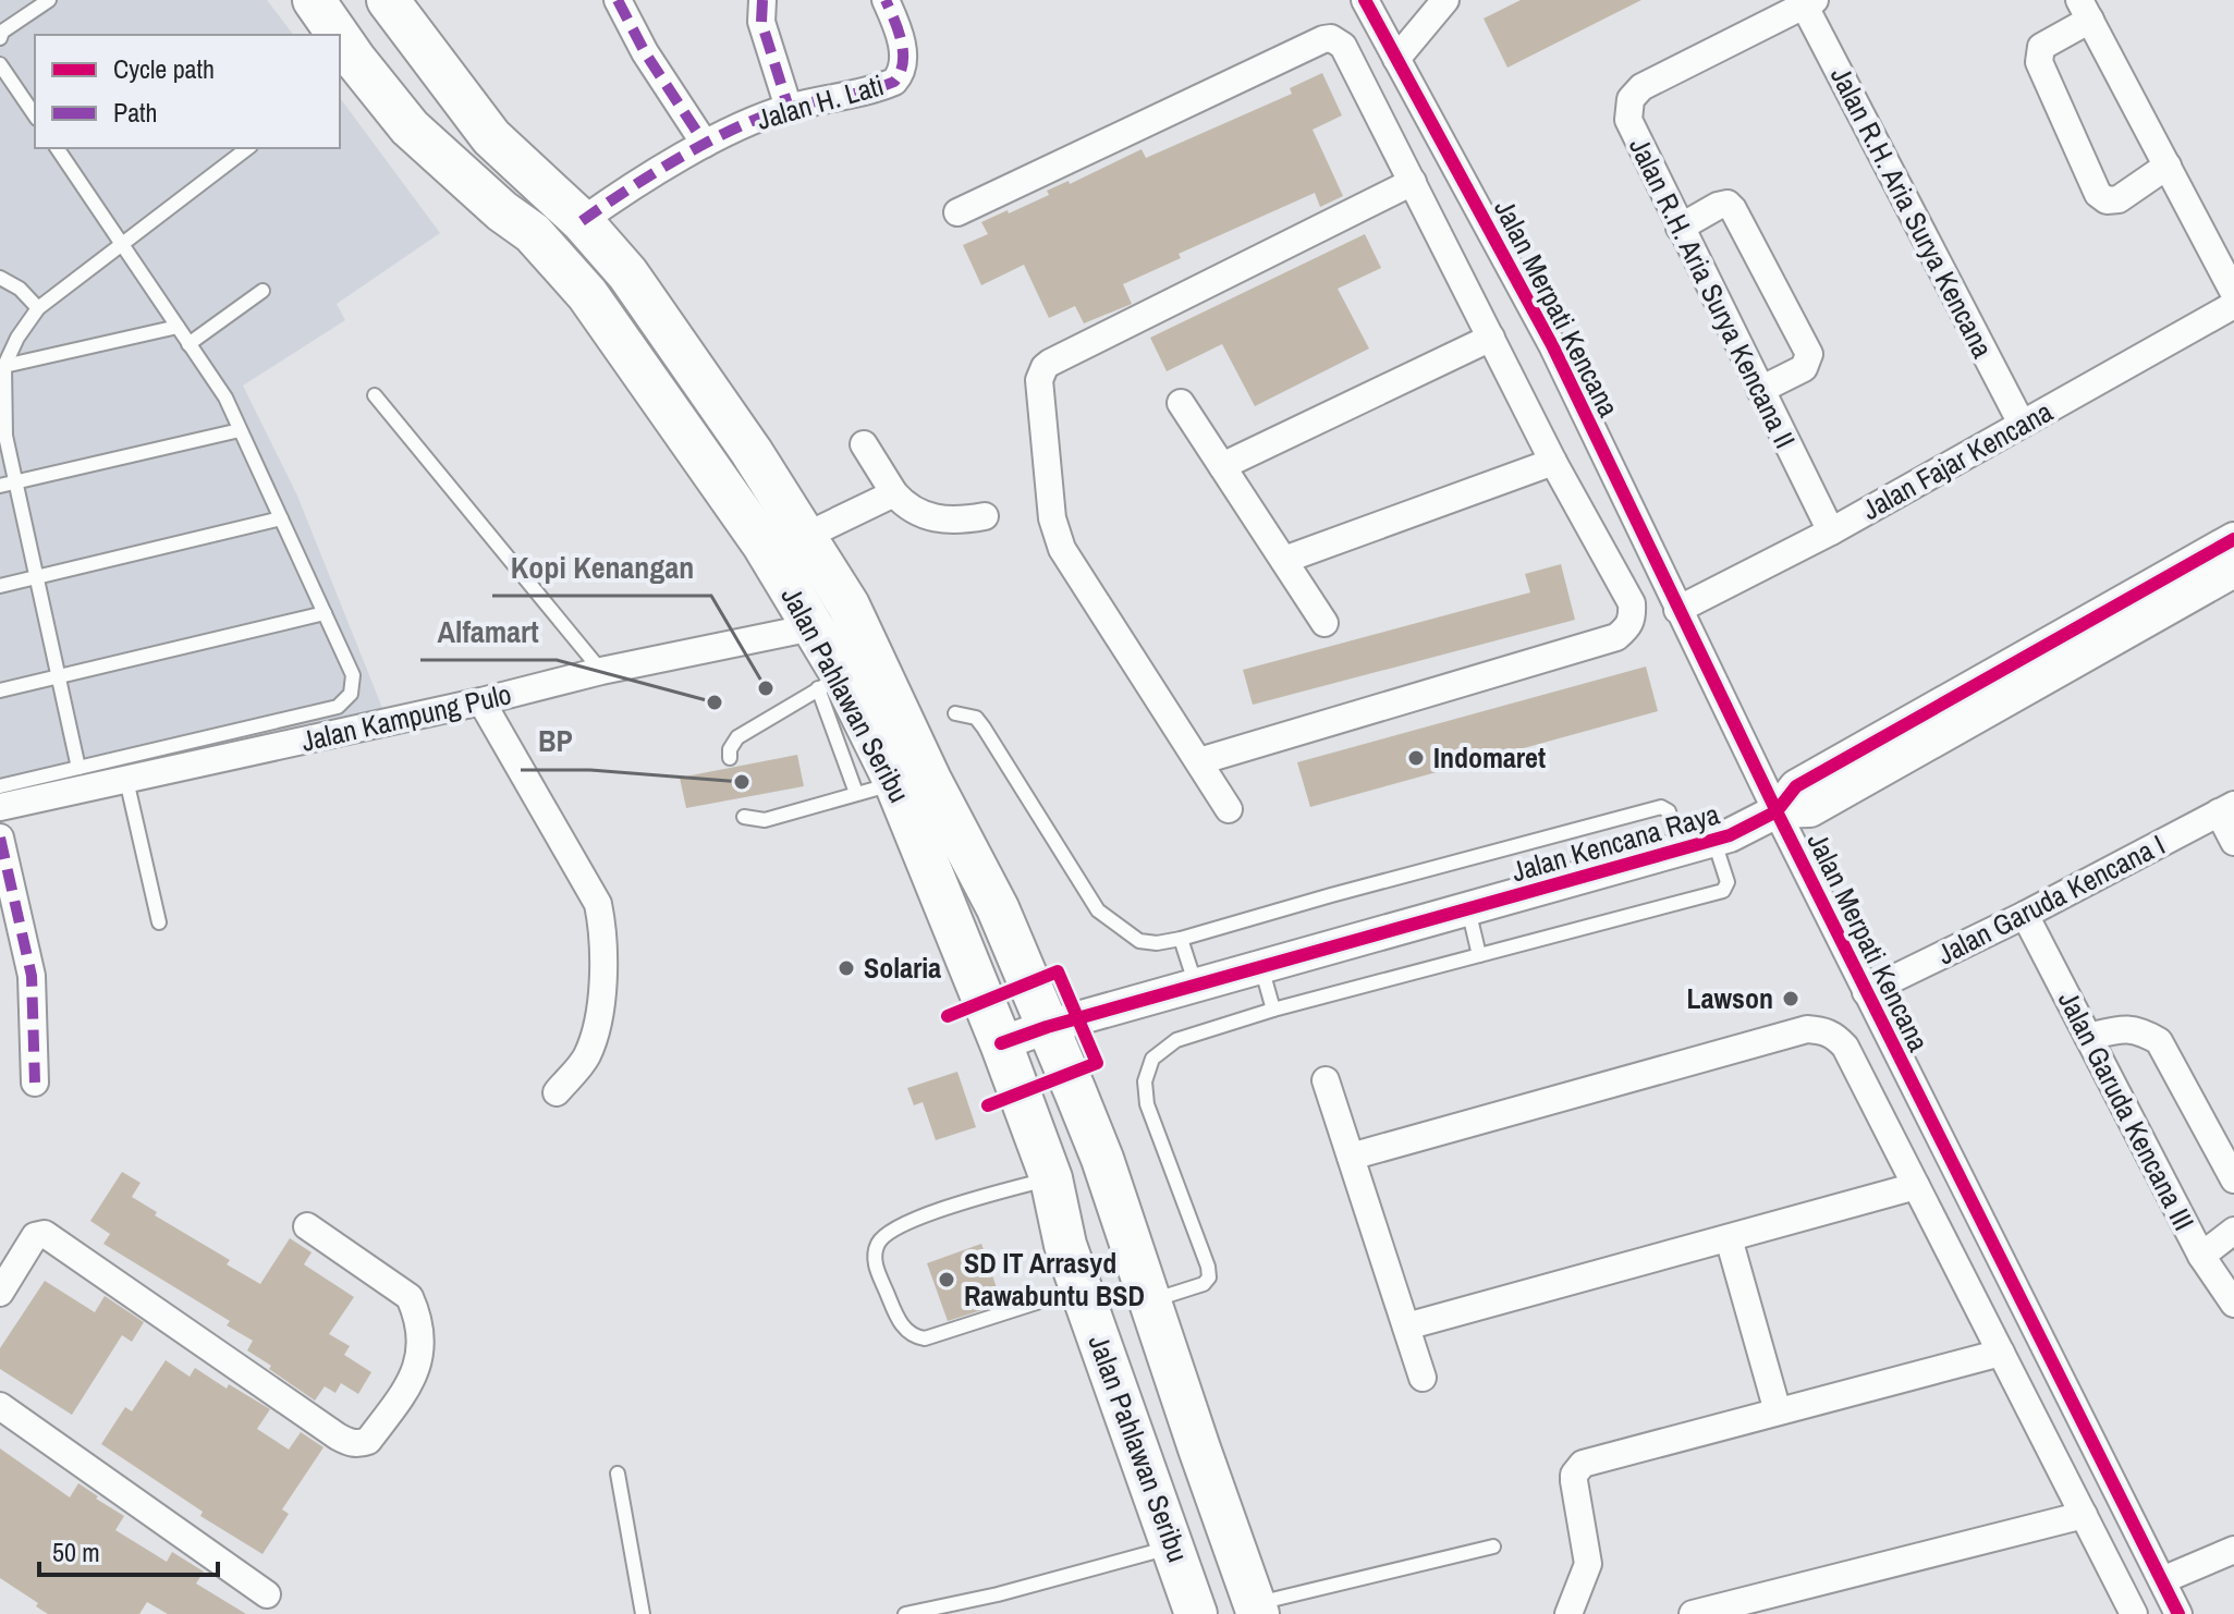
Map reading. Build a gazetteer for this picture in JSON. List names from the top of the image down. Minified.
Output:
{"streets":{"main road":["Jalan Pahlawan Seribu"],"street":["Jalan H. Lati","Jalan R.H. Aria Surya Kencana","Jalan R.H. Aria Surya Kencana II","Jalan Merpati Kencana","Jalan Fajar Kencana","Jalan Kampung Pulo","Jalan Kencana Raya","Jalan Garuda Kencana I","Jalan Garuda Kencana III"]},"crossings":[["Jalan H. Lati","Jalan Pahlawan Seribu"],["Jalan R.H. Aria Surya Kencana","Jalan R.H. Aria Surya Kencana II"],["Jalan R.H. Aria Surya Kencana","Jalan Fajar Kencana"],["Jalan R.H. Aria Surya Kencana II","Jalan Fajar Kencana"],["Jalan Merpati Kencana","Jalan Fajar Kencana"],["Jalan Merpati Kencana","Jalan Kencana Raya"],["Jalan Merpati Kencana","Jalan Garuda Kencana I"],["Jalan Pahlawan Seribu","Jalan Kampung Pulo"],["Jalan Pahlawan Seribu","Jalan Kencana Raya"],["Jalan Garuda Kencana I","Jalan Garuda Kencana III"]],"places":["Kopi Kenangan","Alfamart","Indomaret","BP","Solaria","Lawson","SD IT Arrasyd Rawabuntu BSD"],"legend":["Cycle path","Path"],"scale_bar":"50 m"}
